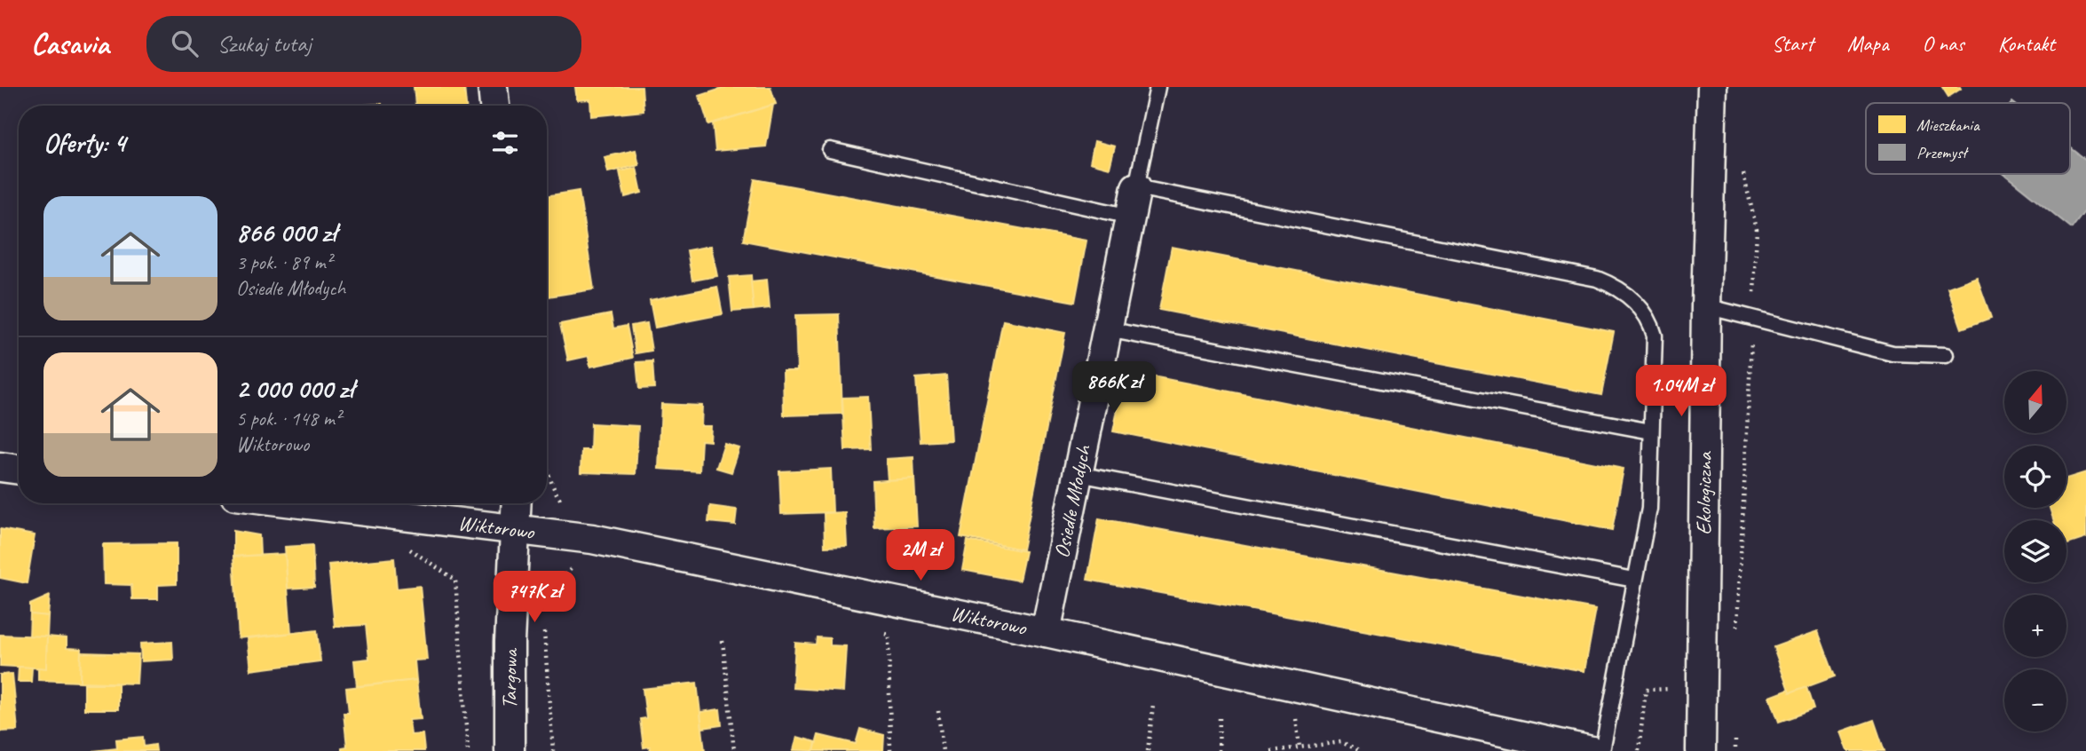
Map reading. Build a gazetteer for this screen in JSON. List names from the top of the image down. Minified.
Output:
{"streets":{"street":["Ekologiczna","Osiedle Młodych","Wiktorowo","Targowa"]},"crossings":[["Osiedle Młodych","Wiktorowo"],["Wiktorowo","Targowa"]],"legend":["Mieszkania","Przemysł"],"north":"top","page":{"header":"Casavia","search":"Szukaj tutaj","nav":["Start","Mapa","O nas","Kontakt"],"heading":"Oferty: 4","list":[{"name":"866 000 zł","note":"3 pok. · 89 m² · Osiedle Młodych"},{"name":"2 000 000 zł","note":"5 pok. · 148 m² · Wiktorowo"}],"price":["866K zł","1.04M zł","2M zł","747K zł"],"map_buttons":["+","−"]}}
